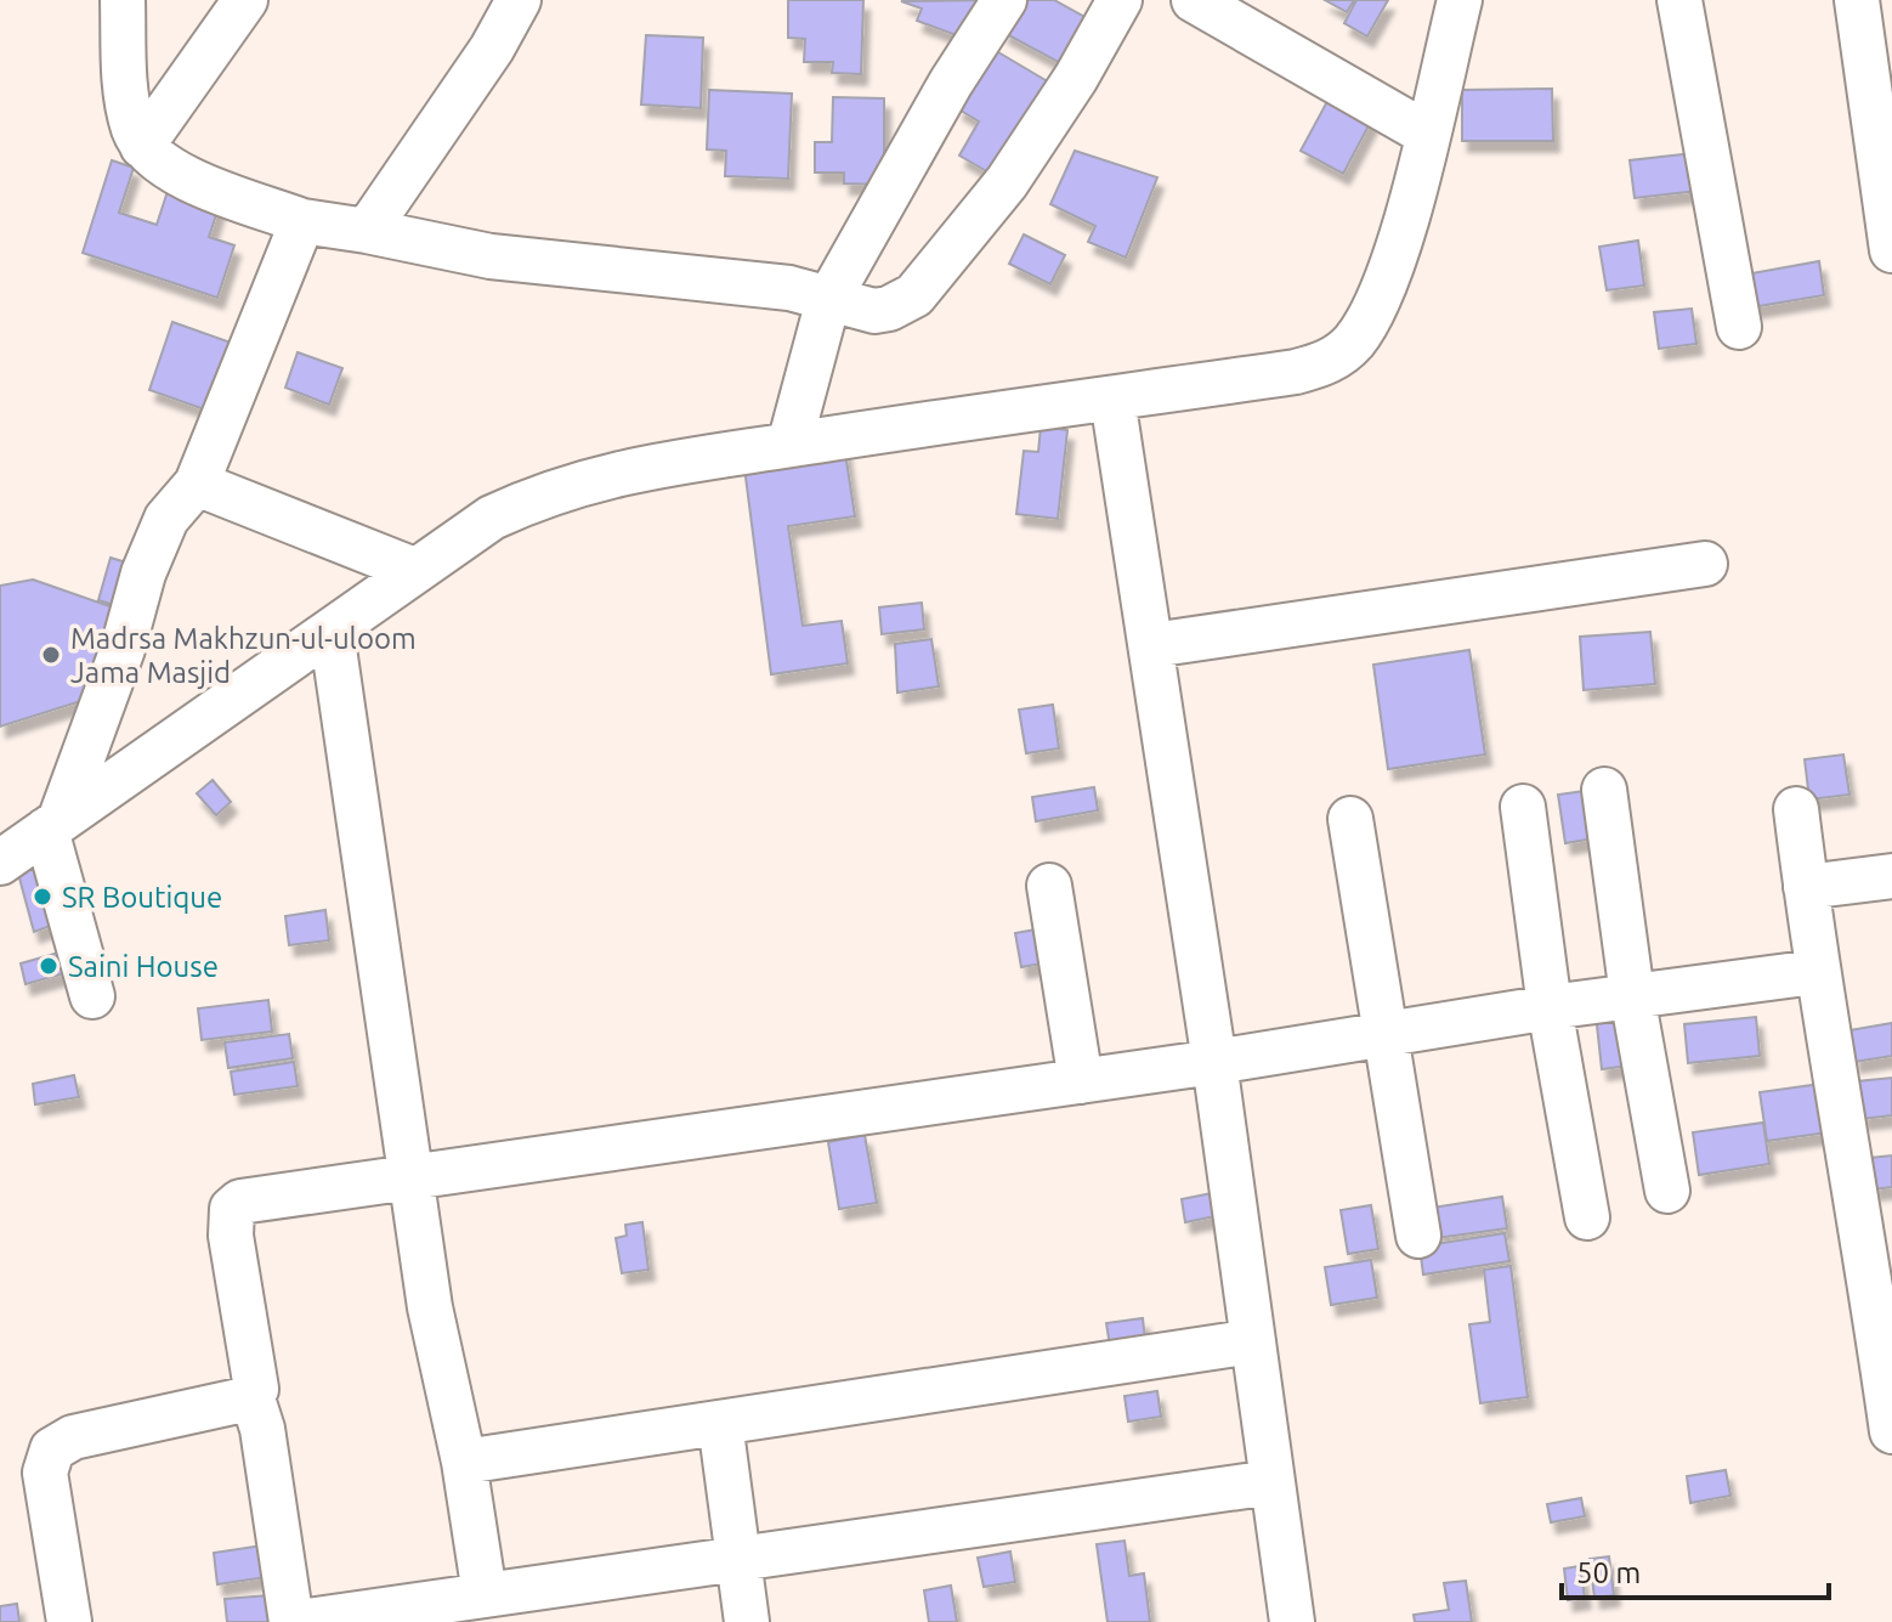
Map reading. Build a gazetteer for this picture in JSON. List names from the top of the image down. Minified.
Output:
{"places":["Madrsa Makhzun-ul-uloom Jama Masjid","SR Boutique","Saini House"],"scale_bar":"50 m"}
